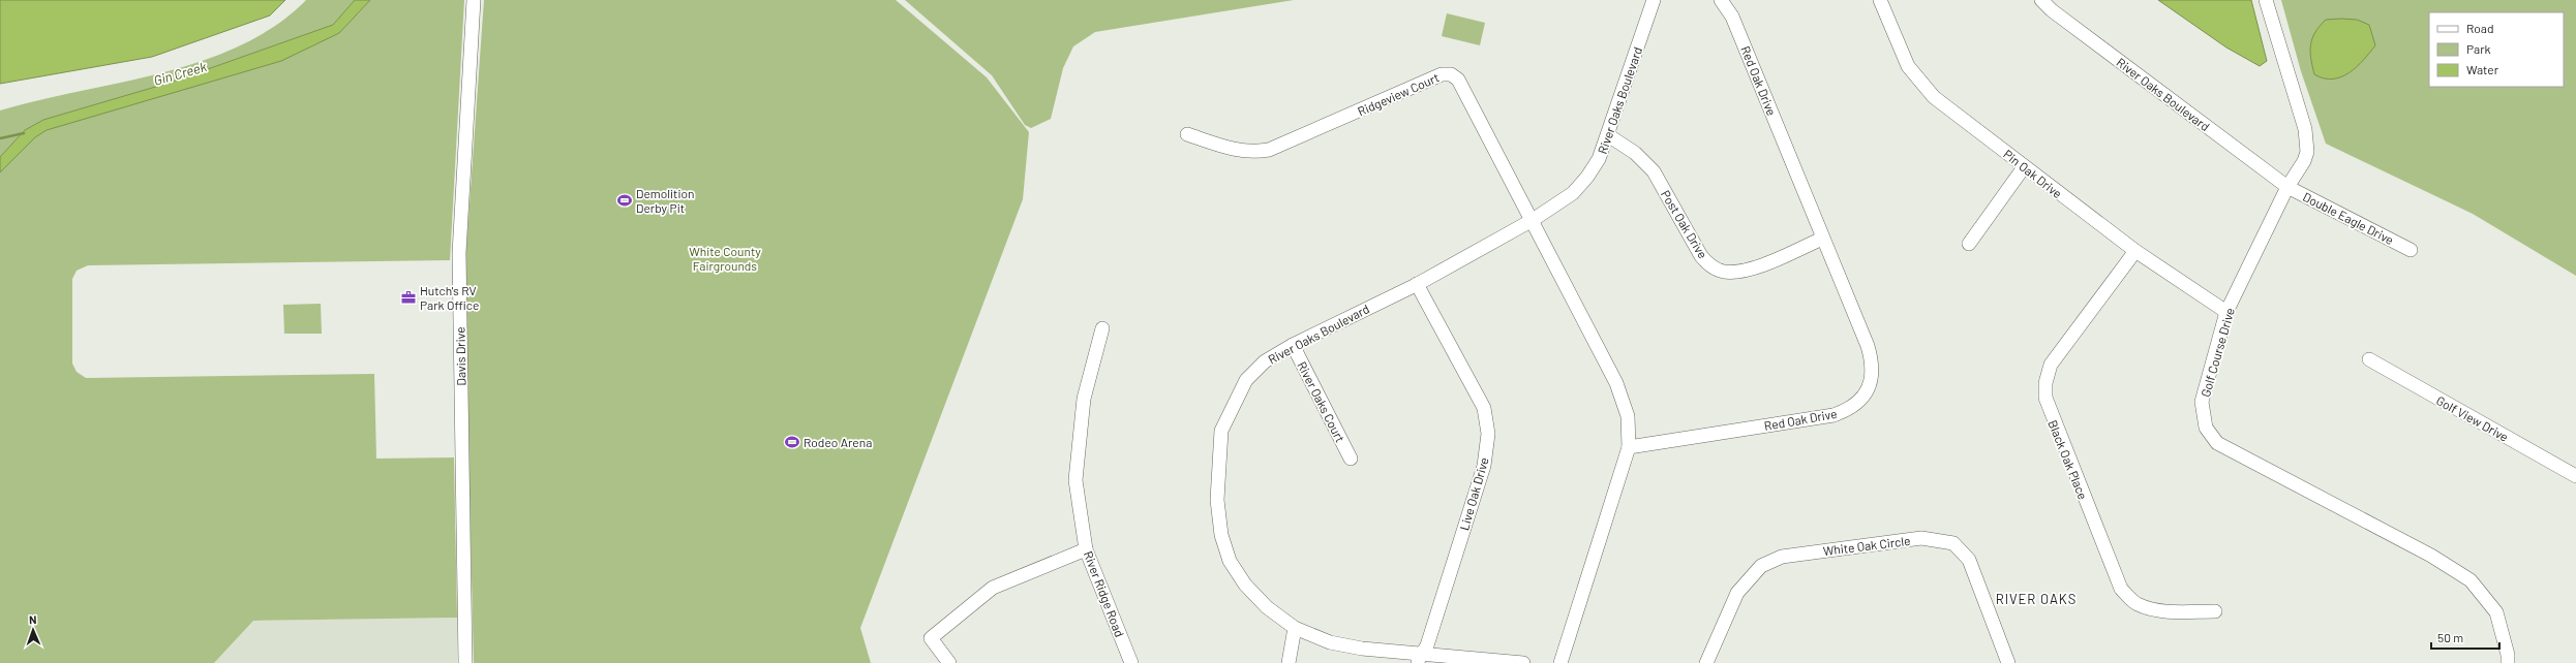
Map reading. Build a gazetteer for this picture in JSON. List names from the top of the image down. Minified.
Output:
{"streets":{"street":["Red Oak Drive","Ridgeview Court","River Oaks Boulevard","Pin Oak Drive","Double Eagle Drive","Post Oak Drive","Golf Course Drive","Davis Drive","River Oaks Court","Golf View Drive","Black Oak Place","Live Oak Drive","White Oak Circle","River Ridge Road"]},"crossings":[["Red Oak Drive","Post Oak Drive"],["Ridgeview Court","River Oaks Boulevard"],["River Oaks Boulevard","Double Eagle Drive"],["River Oaks Boulevard","Post Oak Drive"],["River Oaks Boulevard","Golf Course Drive"],["River Oaks Boulevard","River Oaks Court"],["River Oaks Boulevard","Live Oak Drive"],["Pin Oak Drive","Golf Course Drive"],["Pin Oak Drive","Black Oak Place"],["Double Eagle Drive","Golf Course Drive"]],"districts":["RIVER OAKS"],"water":["Gin Creek"],"parks":["White County Fairgrounds"],"places":{"sports":["Demolition Derby Pit","Rodeo Arena"],"office":["Hutch's RV Park Office"]},"legend":["Road","Park","Water"],"scale_bar":"50 m","north":"top"}
